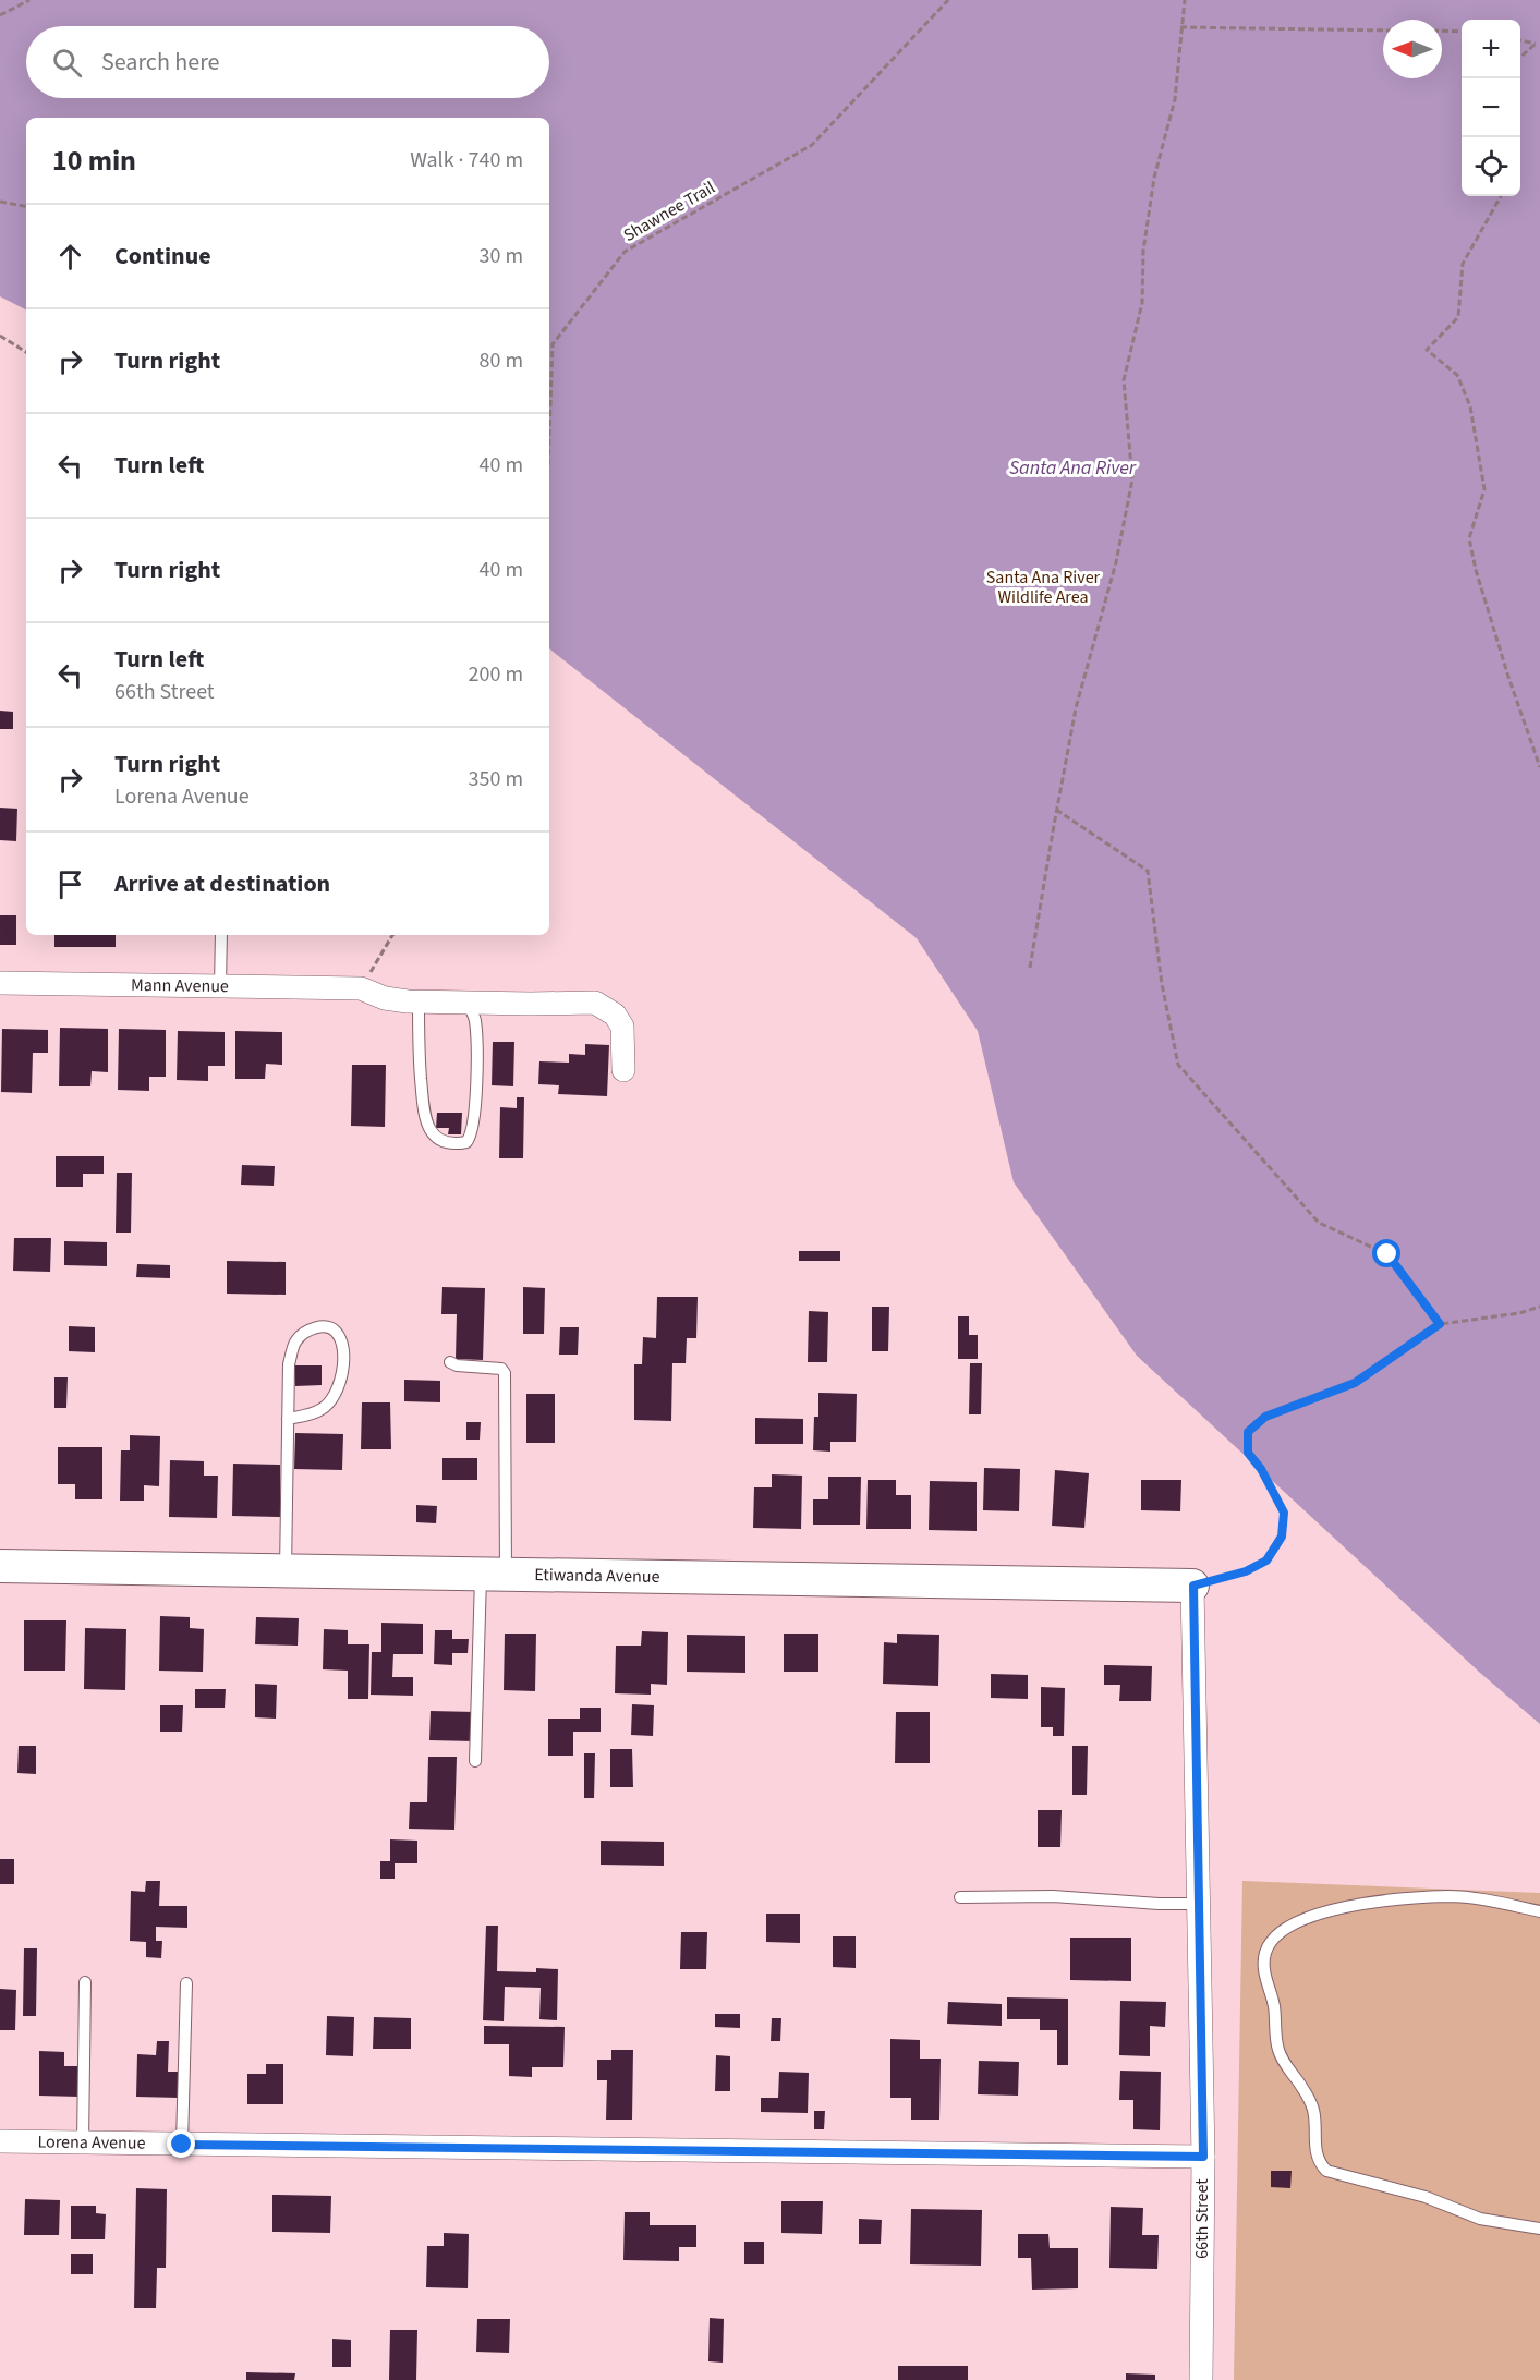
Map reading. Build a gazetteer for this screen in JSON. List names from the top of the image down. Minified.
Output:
{"streets":{"street":["Mann Avenue","Etiwanda Avenue","Lorena Avenue","66th Street"],"path":["Shawnee Trail"]},"crossings":[["Etiwanda Avenue","66th Street"],["Lorena Avenue","66th Street"]],"water":["Santa Ana River"],"parks":["Santa Ana River Wildlife Area"],"north":"left","page":{"map_buttons":["+","−"],"search":"Search here","heading":["10 min","Walk · 740 m"],"list":[["Continue","30 m"],["Turn right","80 m"],["Turn left","40 m"],["Turn right","40 m"],["Turn left","66th Street","200 m"],["Turn right","Lorena Avenue","350 m"],"Arrive at destination"]}}
